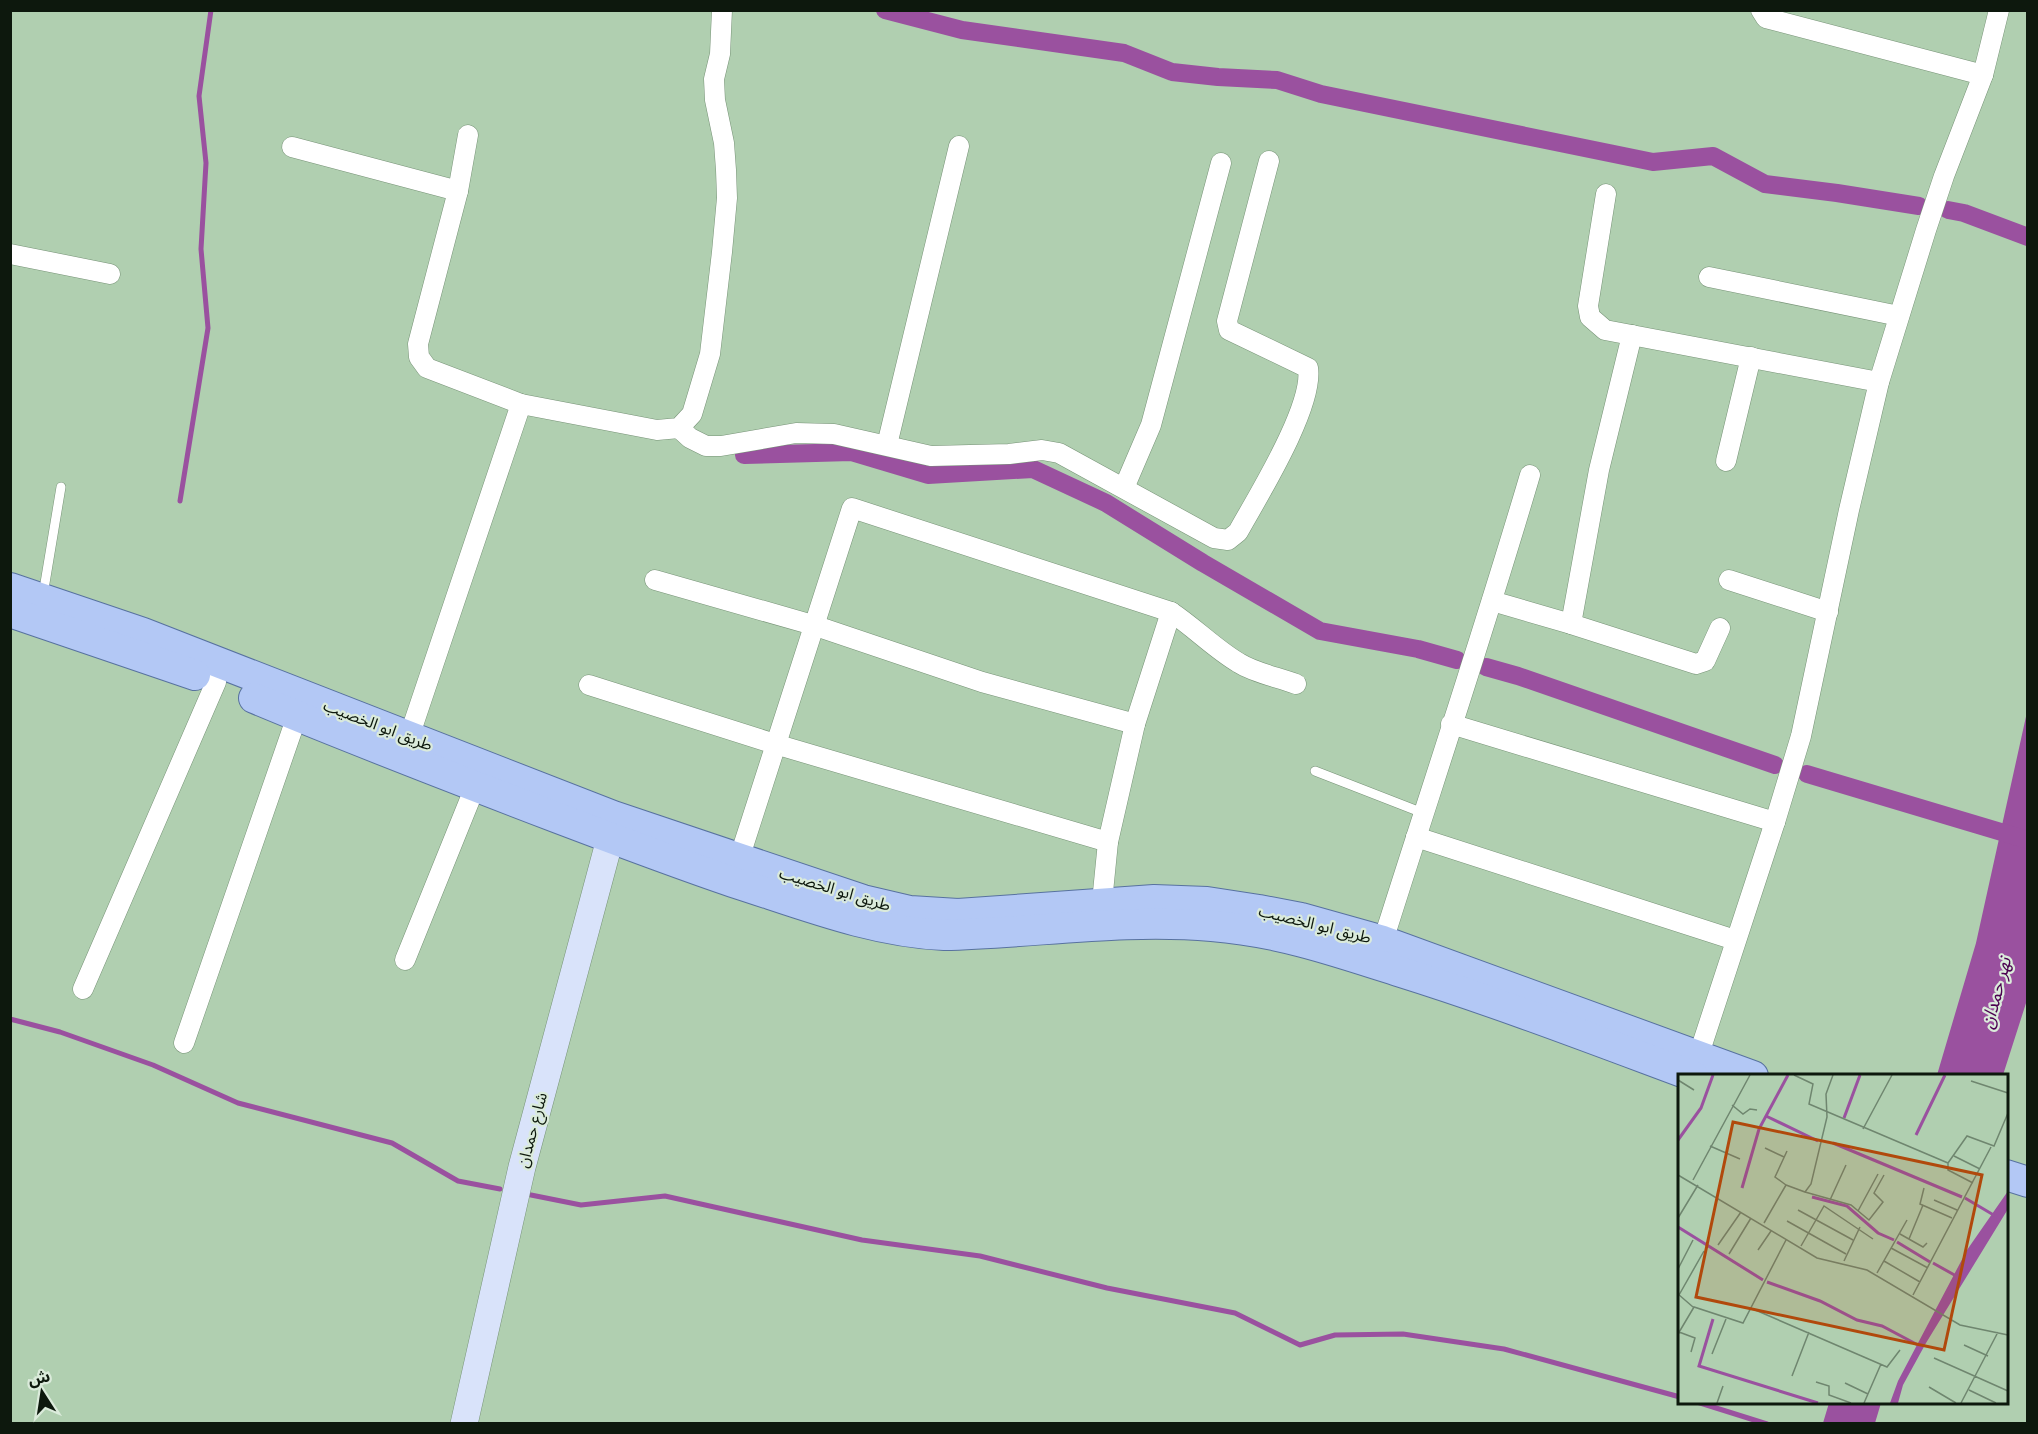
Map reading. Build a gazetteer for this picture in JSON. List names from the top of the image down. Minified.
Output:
{"streets":{"main road":["طريق ابو الخصيب","شارع حمدان"]},"crossings":[["طريق ابو الخصيب","شارع حمدان"]],"water":["نهر حمدان"],"north":"top"}
